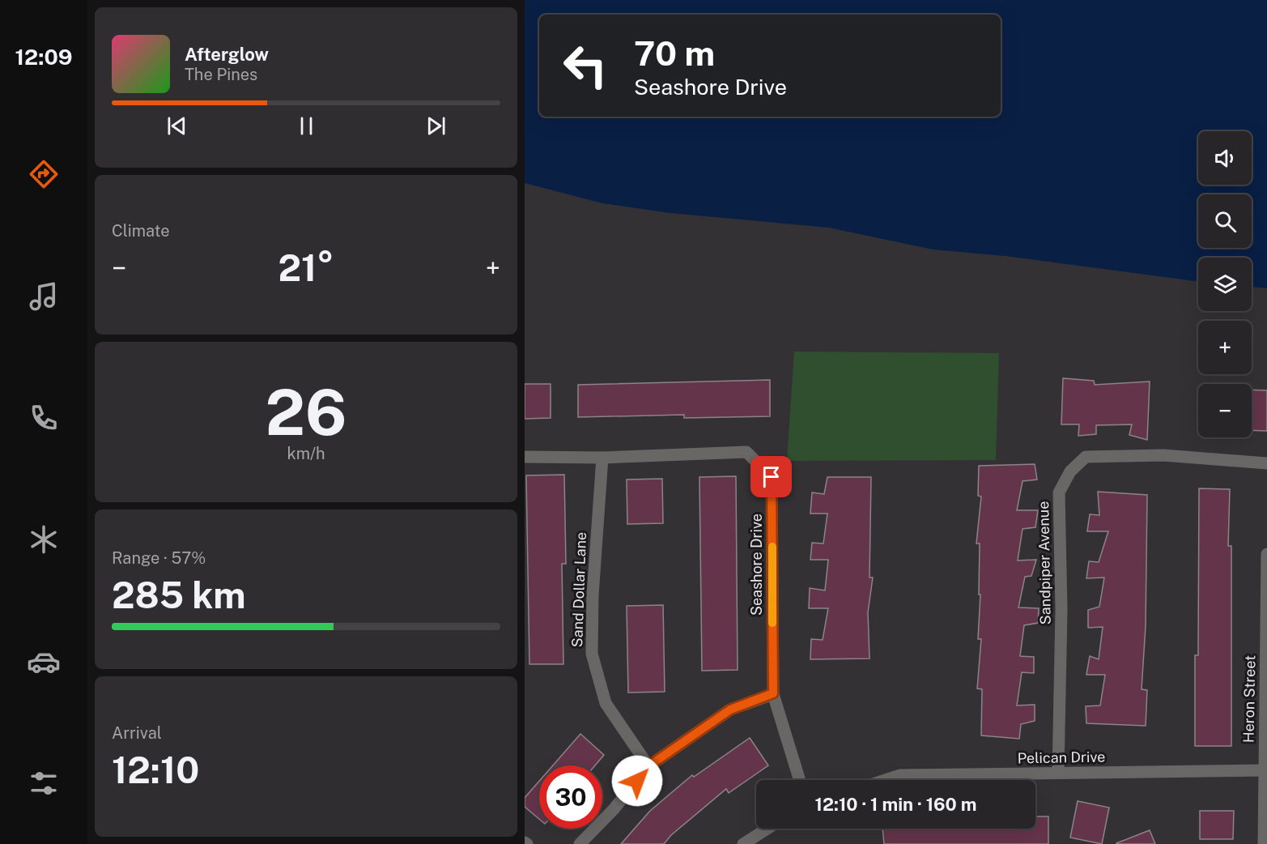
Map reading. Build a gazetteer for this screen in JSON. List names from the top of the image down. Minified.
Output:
{"streets":{"street":["Sandpiper Avenue","Seashore Drive","Sand Dollar Lane","Heron Street","Pelican Drive"]},"crossings":[["Sandpiper Avenue","Pelican Drive"],["Seashore Drive","Sand Dollar Lane"],["Heron Street","Pelican Drive"]],"page":{"tabs":"12:09","turn":["70 m","Seashore Drive"],"song":["Afterglow","The Pines"],"map_buttons":["+","−"],"tile":["Climate",["26","km/h"],["Range · 57%","285 km"],["Arrival","12:10"]],"heat":["−","21°","+"],"limit":"30","trip":"12:10 · 1 min · 160 m"}}
